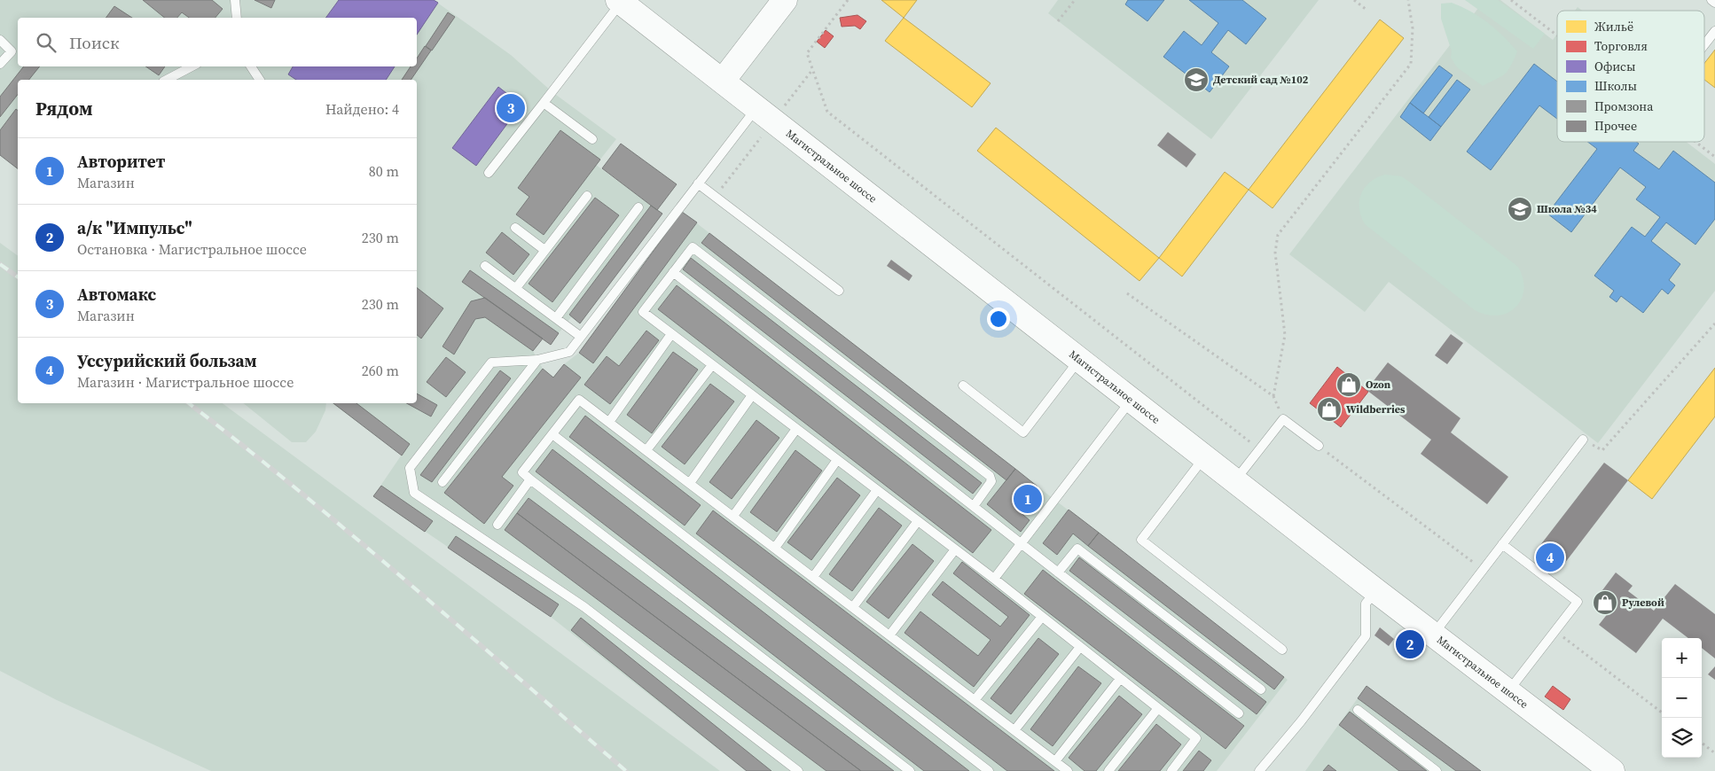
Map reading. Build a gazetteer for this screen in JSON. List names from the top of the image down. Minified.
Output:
{"streets":{"main road":["Магистральное шоссе"]},"places":{"school or university":["Детский сад №102","Школа №34"],"shop":["Ozon","Wildberries","Рулевой"]},"legend":["Жильё","Торговля","Офисы","Школы","Промзона","Прочее"],"page":{"search":"Поиск","heading":["Рядом","Найдено: 4"],"pins":["3","1","4","2"],"list":[{"mark":"1","name":"Авторитет","note":"Магазин","value":"80 m"},{"mark":"2","name":"а/к \"Импульс\"","note":"Остановка · Магистральное шоссе","value":"230 m"},{"mark":"3","name":"Автомакс","note":"Магазин","value":"230 m"},{"mark":"4","name":"Уссурийский бользам","note":"Магазин · Магистральное шоссе","value":"260 m"}],"map_buttons":["+","−"]}}
